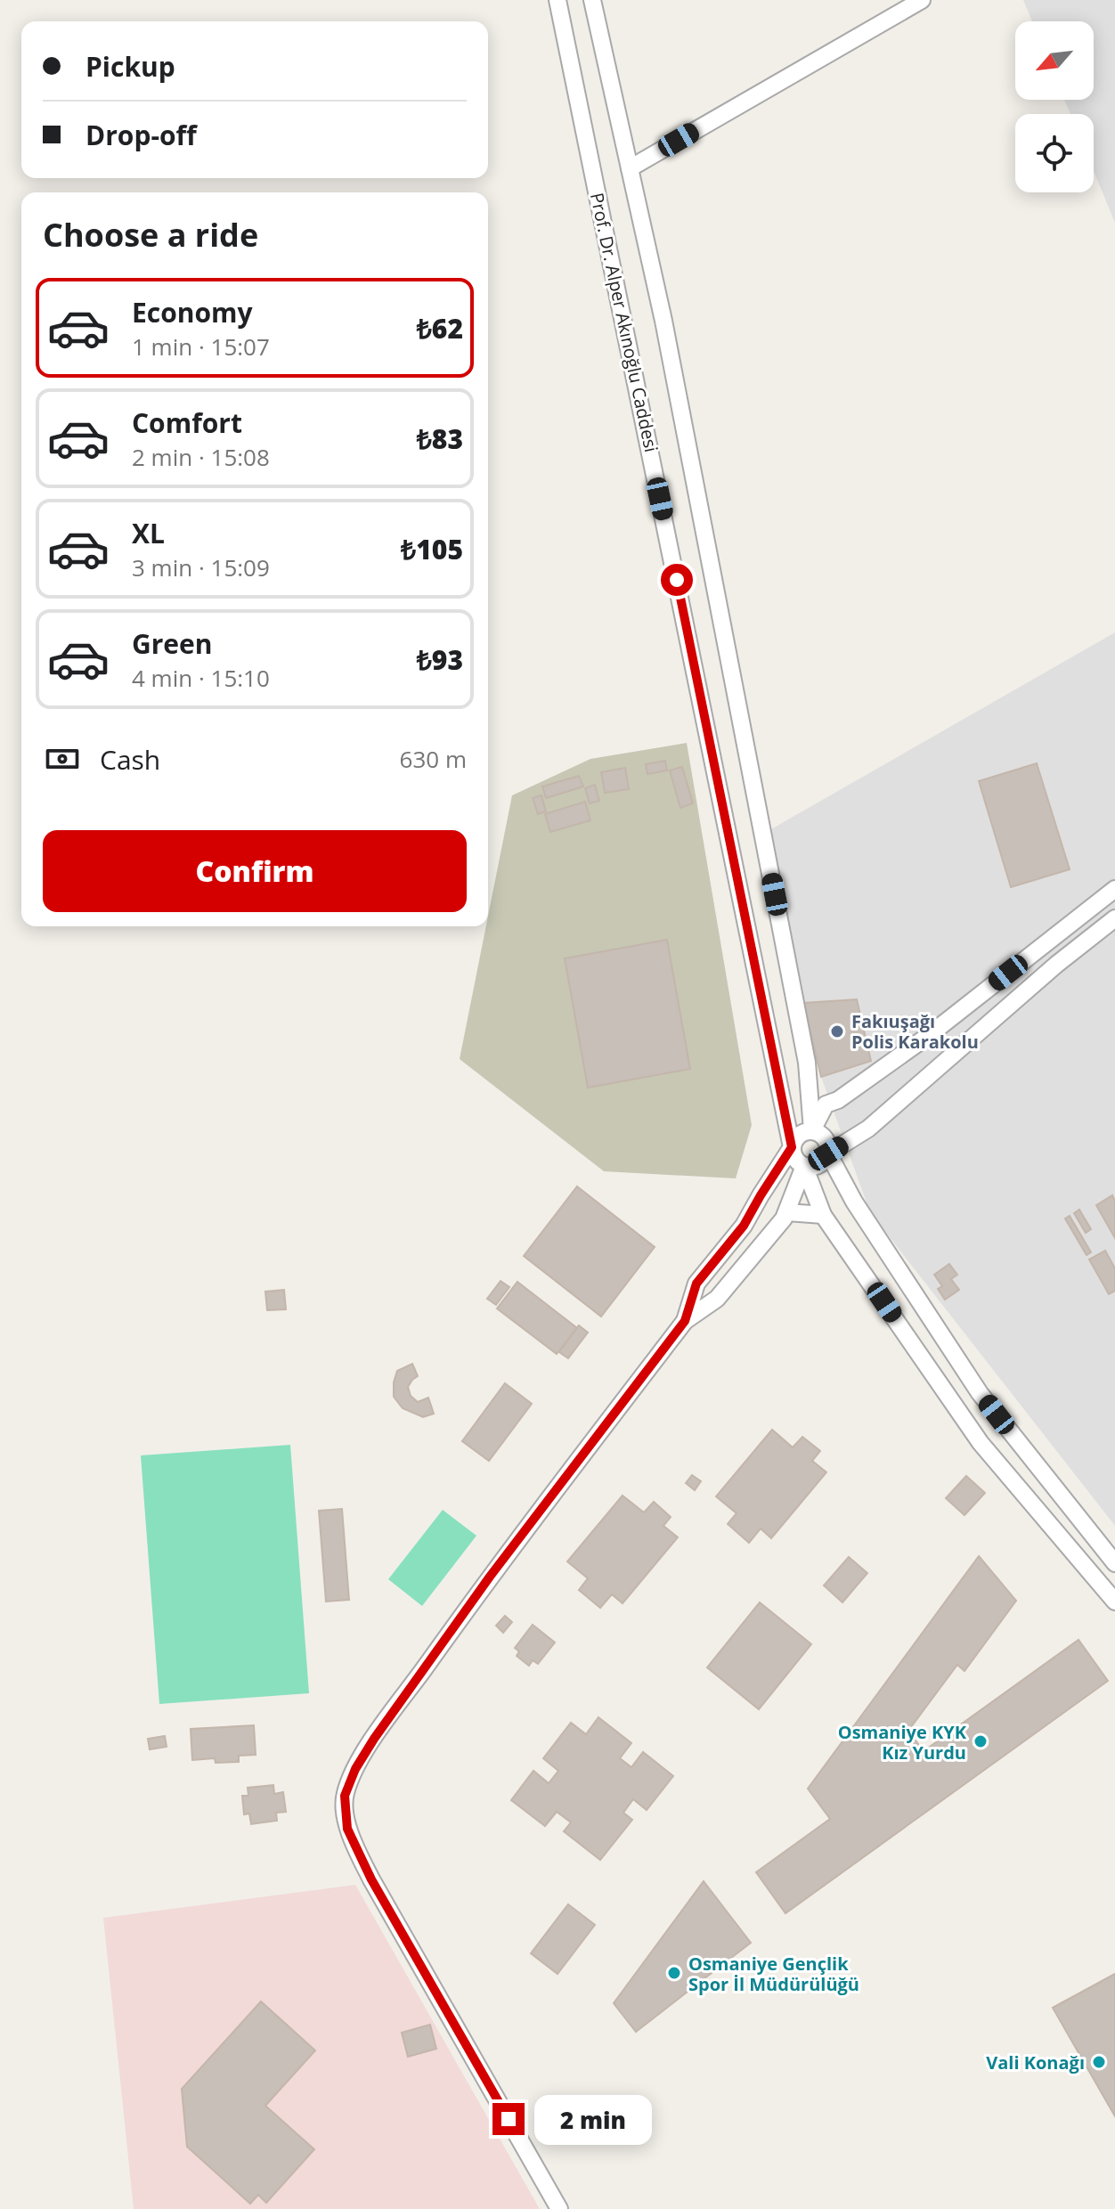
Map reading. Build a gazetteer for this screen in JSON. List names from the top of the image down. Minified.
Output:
{"streets":{"street":["Prof. Dr. Alper Akınoğlu Caddesi"]},"places":["Fakıuşağı Polis Karakolu","Osmaniye KYK Kız Yurdu","Osmaniye Gençlik Spor İl Müdürülüğü","Vali Konağı"],"north":"bottom left","page":{"banner":["Pickup","Drop-off"],"heading":"Choose a ride","list":[{"name":"Economy","note":"1 min · 15:07","value":"₺62"},{"name":"Comfort","note":"2 min · 15:08","value":"₺83"},{"name":"XL","note":"3 min · 15:09","value":"₺105"},{"name":"Green","note":"4 min · 15:10","value":"₺93"}],"pay":["Cash","630 m"],"buttons":"Confirm","bubble":"2 min"}}
